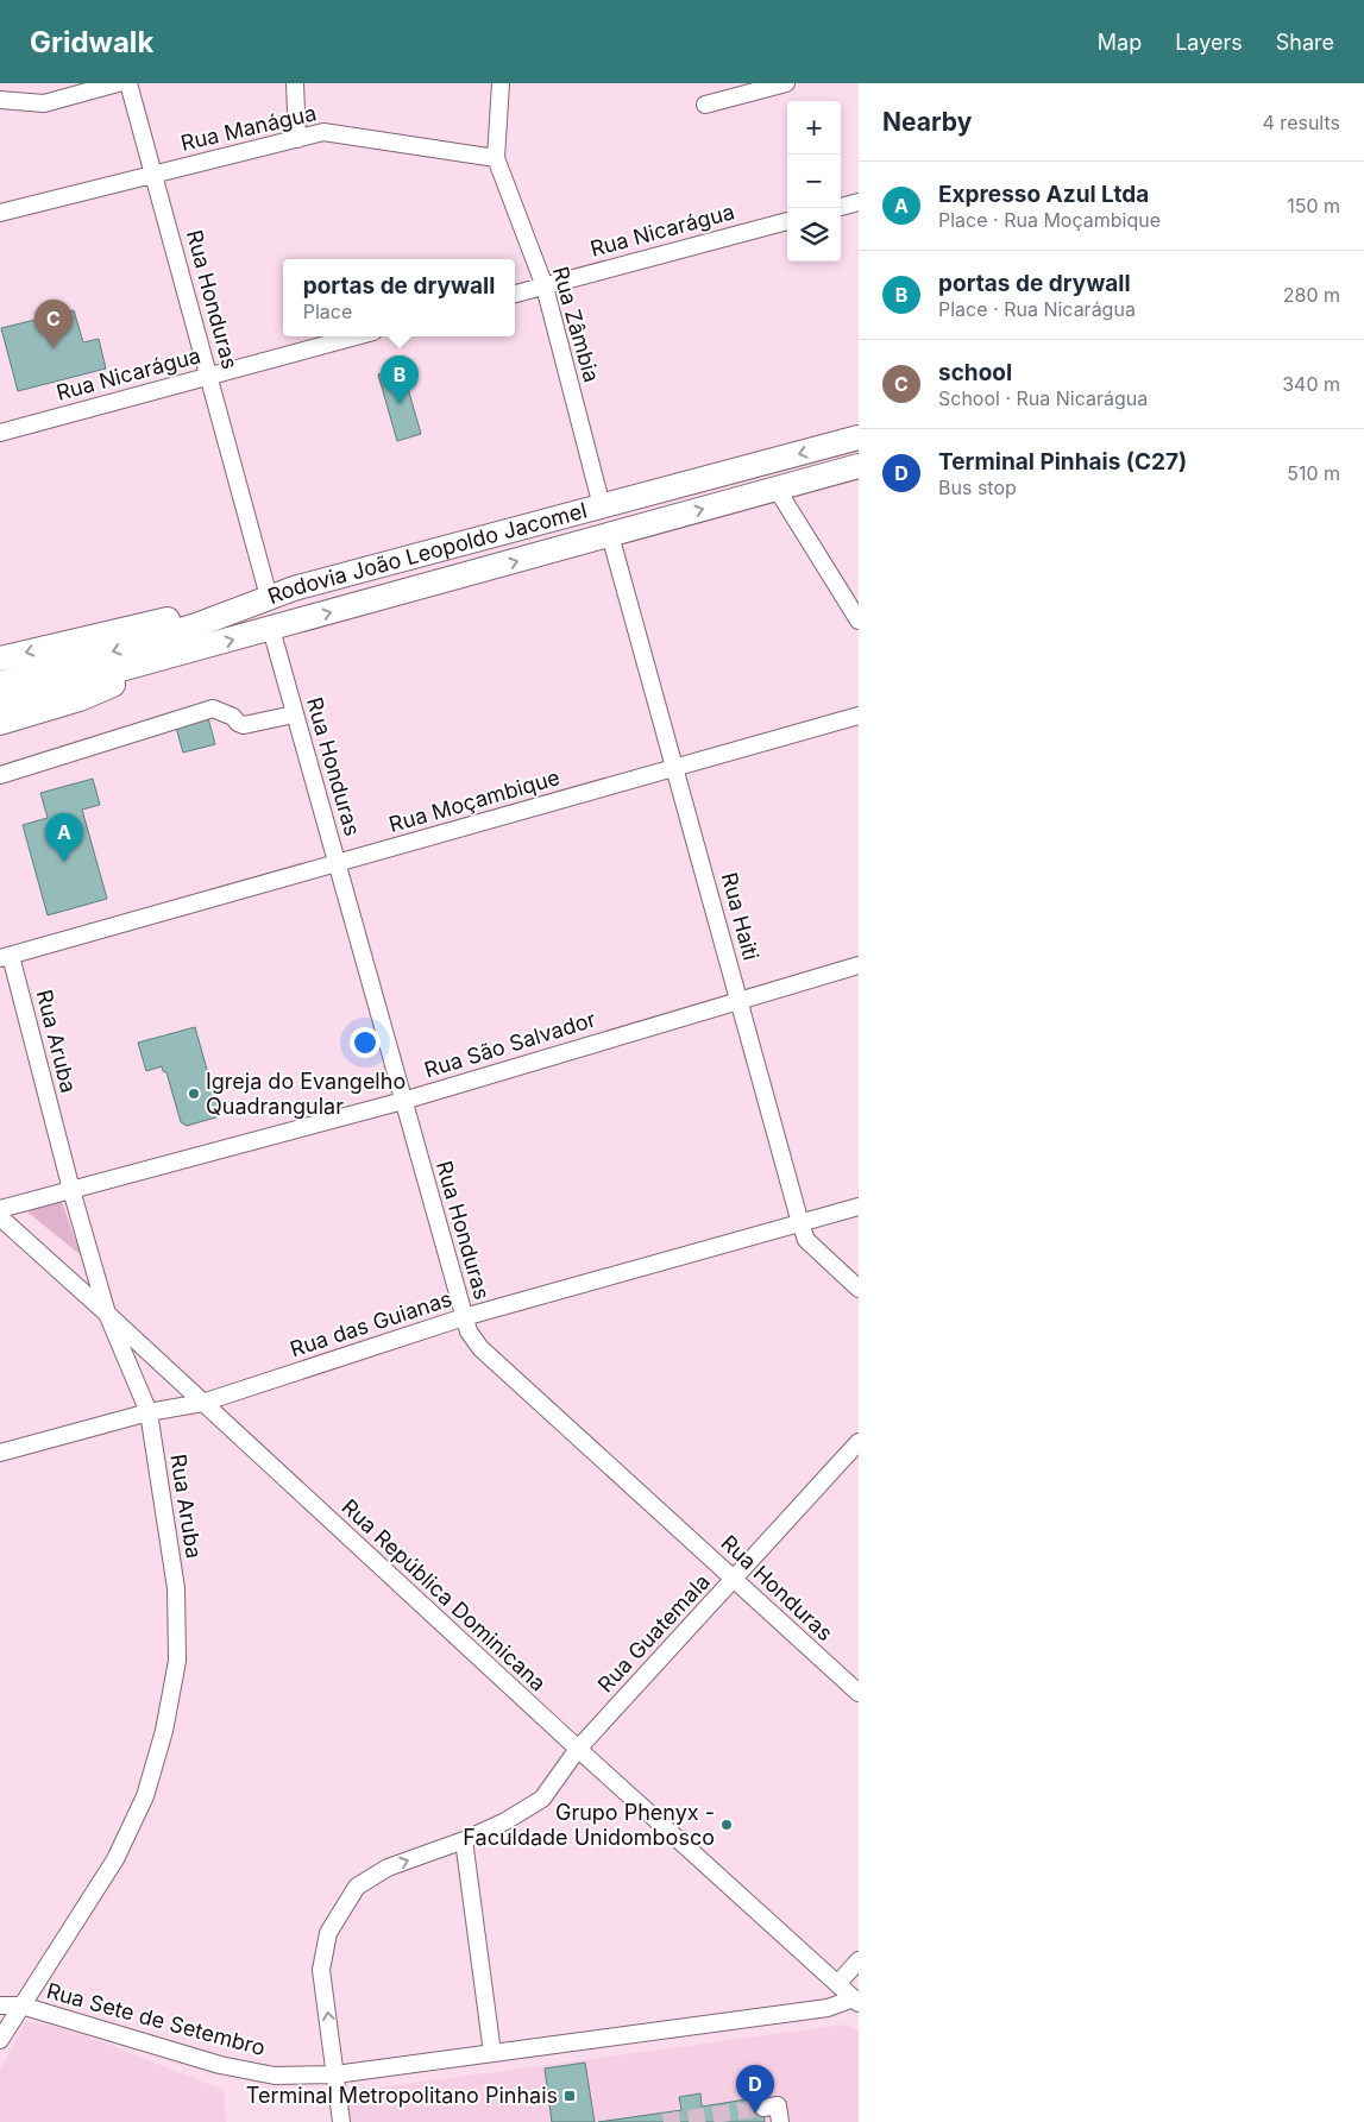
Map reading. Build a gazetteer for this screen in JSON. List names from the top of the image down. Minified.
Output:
{"streets":{"highway":["Rodovia João Leopoldo Jacomel"],"street":["Rua Manágua","Rua Nicarágua","Rua Honduras","Rua Zâmbia","Rua Moçambique","Rua Haiti","Rua Aruba","Rua São Salvador","Rua das Guianas","Rua República Dominicana","Rua Guatemala","Rua Sete de Setembro"]},"crossings":[["Rua Manágua","Rua Honduras"],["Rua Manágua","Rua Zâmbia"],["Rua Nicarágua","Rua Honduras"],["Rua Nicarágua","Rua Zâmbia"],["Rua Honduras","Rodovia João Leopoldo Jacomel"],["Rua Honduras","Rua Moçambique"],["Rua Honduras","Rua São Salvador"],["Rua Honduras","Rua das Guianas"],["Rua Honduras","Rua Guatemala"],["Rua Zâmbia","Rodovia João Leopoldo Jacomel"],["Rodovia João Leopoldo Jacomel","Rua Haiti"],["Rua Moçambique","Rua Haiti"],["Rua Moçambique","Rua Aruba"],["Rua Haiti","Rua São Salvador"],["Rua Haiti","Rua das Guianas"],["Rua Aruba","Rua São Salvador"],["Rua Aruba","Rua das Guianas"],["Rua Aruba","Rua República Dominicana"],["Rua Aruba","Rua Sete de Setembro"],["Rua das Guianas","Rua República Dominicana"],["Rua República Dominicana","Rua Guatemala"],["Rua República Dominicana","Rua Sete de Setembro"],["Rua Guatemala","Rua Sete de Setembro"]],"places":{"other":["Igreja do Evangelho Quadrangular","Grupo Phenyx - Faculdade Unidombosco"],"transit":["Terminal Metropolitano Pinhais"]},"page":{"header":"Gridwalk","nav":["Map","Layers","Share"],"heading":["Nearby","4 results"],"map_buttons":["+","−"],"list":[{"mark":"A","name":"Expresso Azul Ltda","note":"Place · Rua Moçambique","value":"150 m"},{"mark":"B","name":"portas de drywall","note":"Place · Rua Nicarágua","value":"280 m"},{"mark":"C","name":"school","note":"School · Rua Nicarágua","value":"340 m"},{"mark":"D","name":"Terminal Pinhais (C27)","note":"Bus stop","value":"510 m"}],"popup":["portas de drywall","Place"],"pins":["C","B","A","D"]}}
